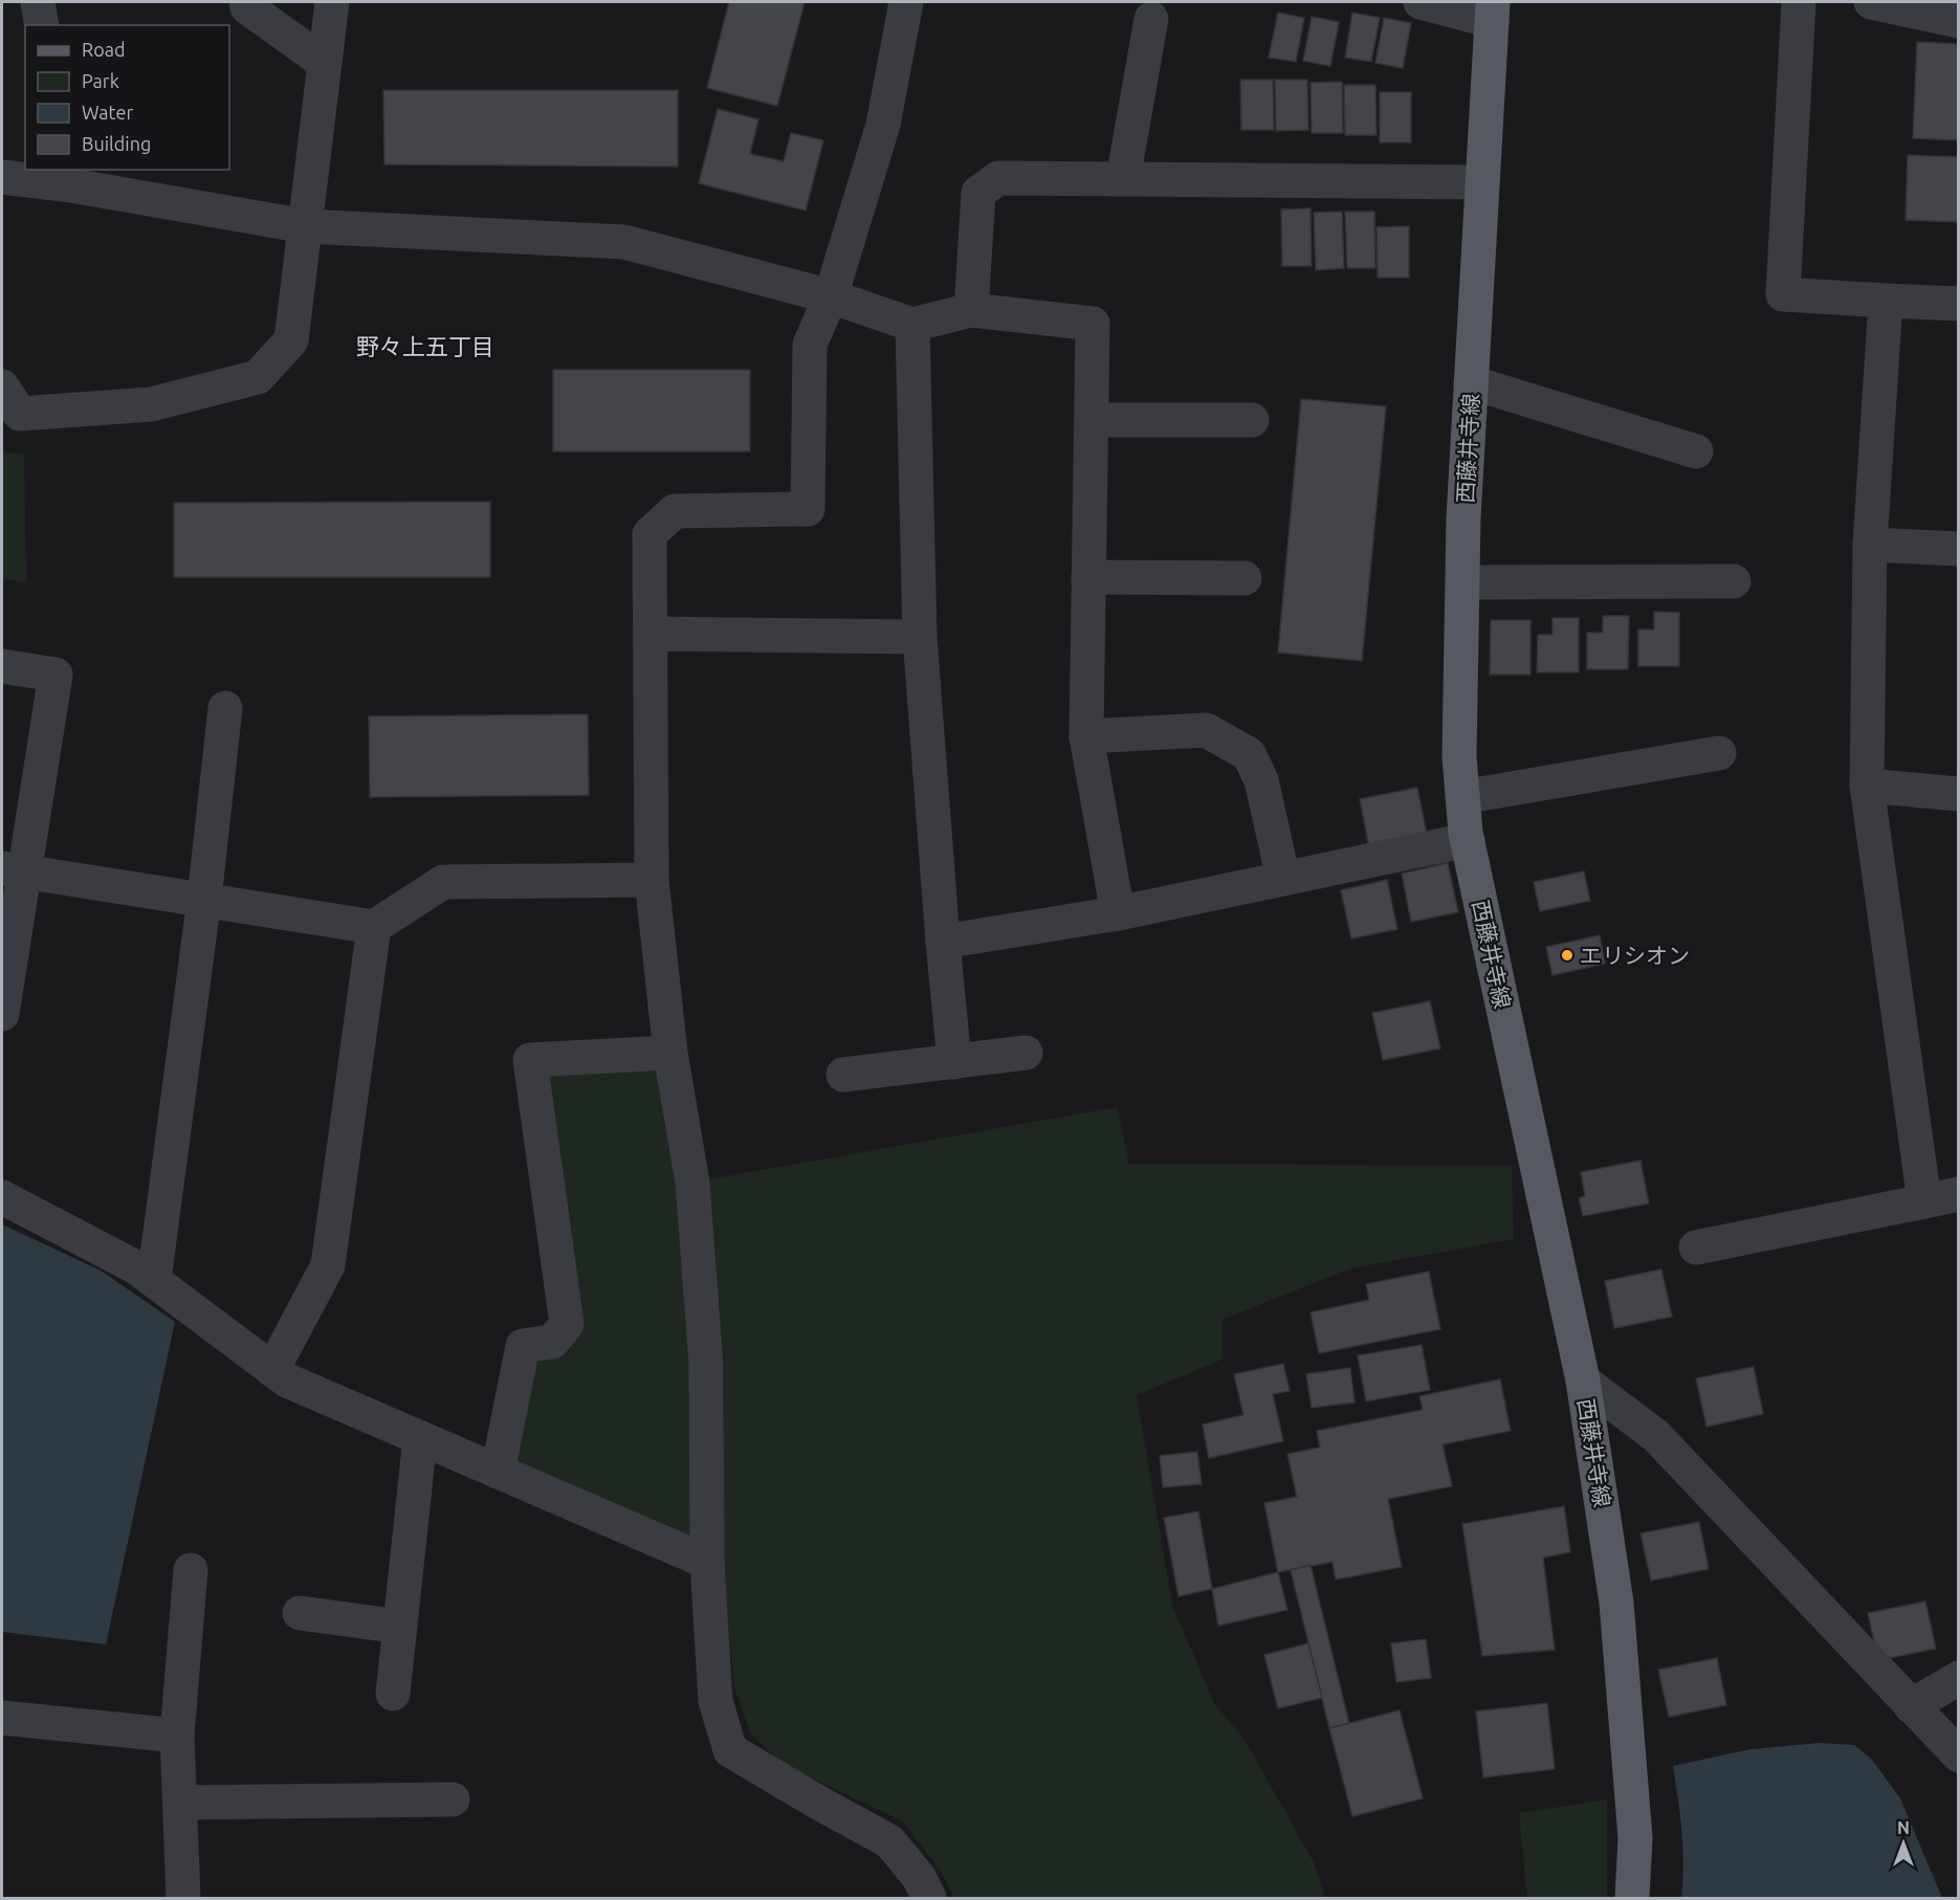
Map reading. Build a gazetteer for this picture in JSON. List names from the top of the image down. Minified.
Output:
{"streets":{"main road":["西藤井寺線"]},"districts":["野々上五丁目"],"places":["エリシオン"],"legend":["Road","Park","Water","Building"],"north":"top"}
